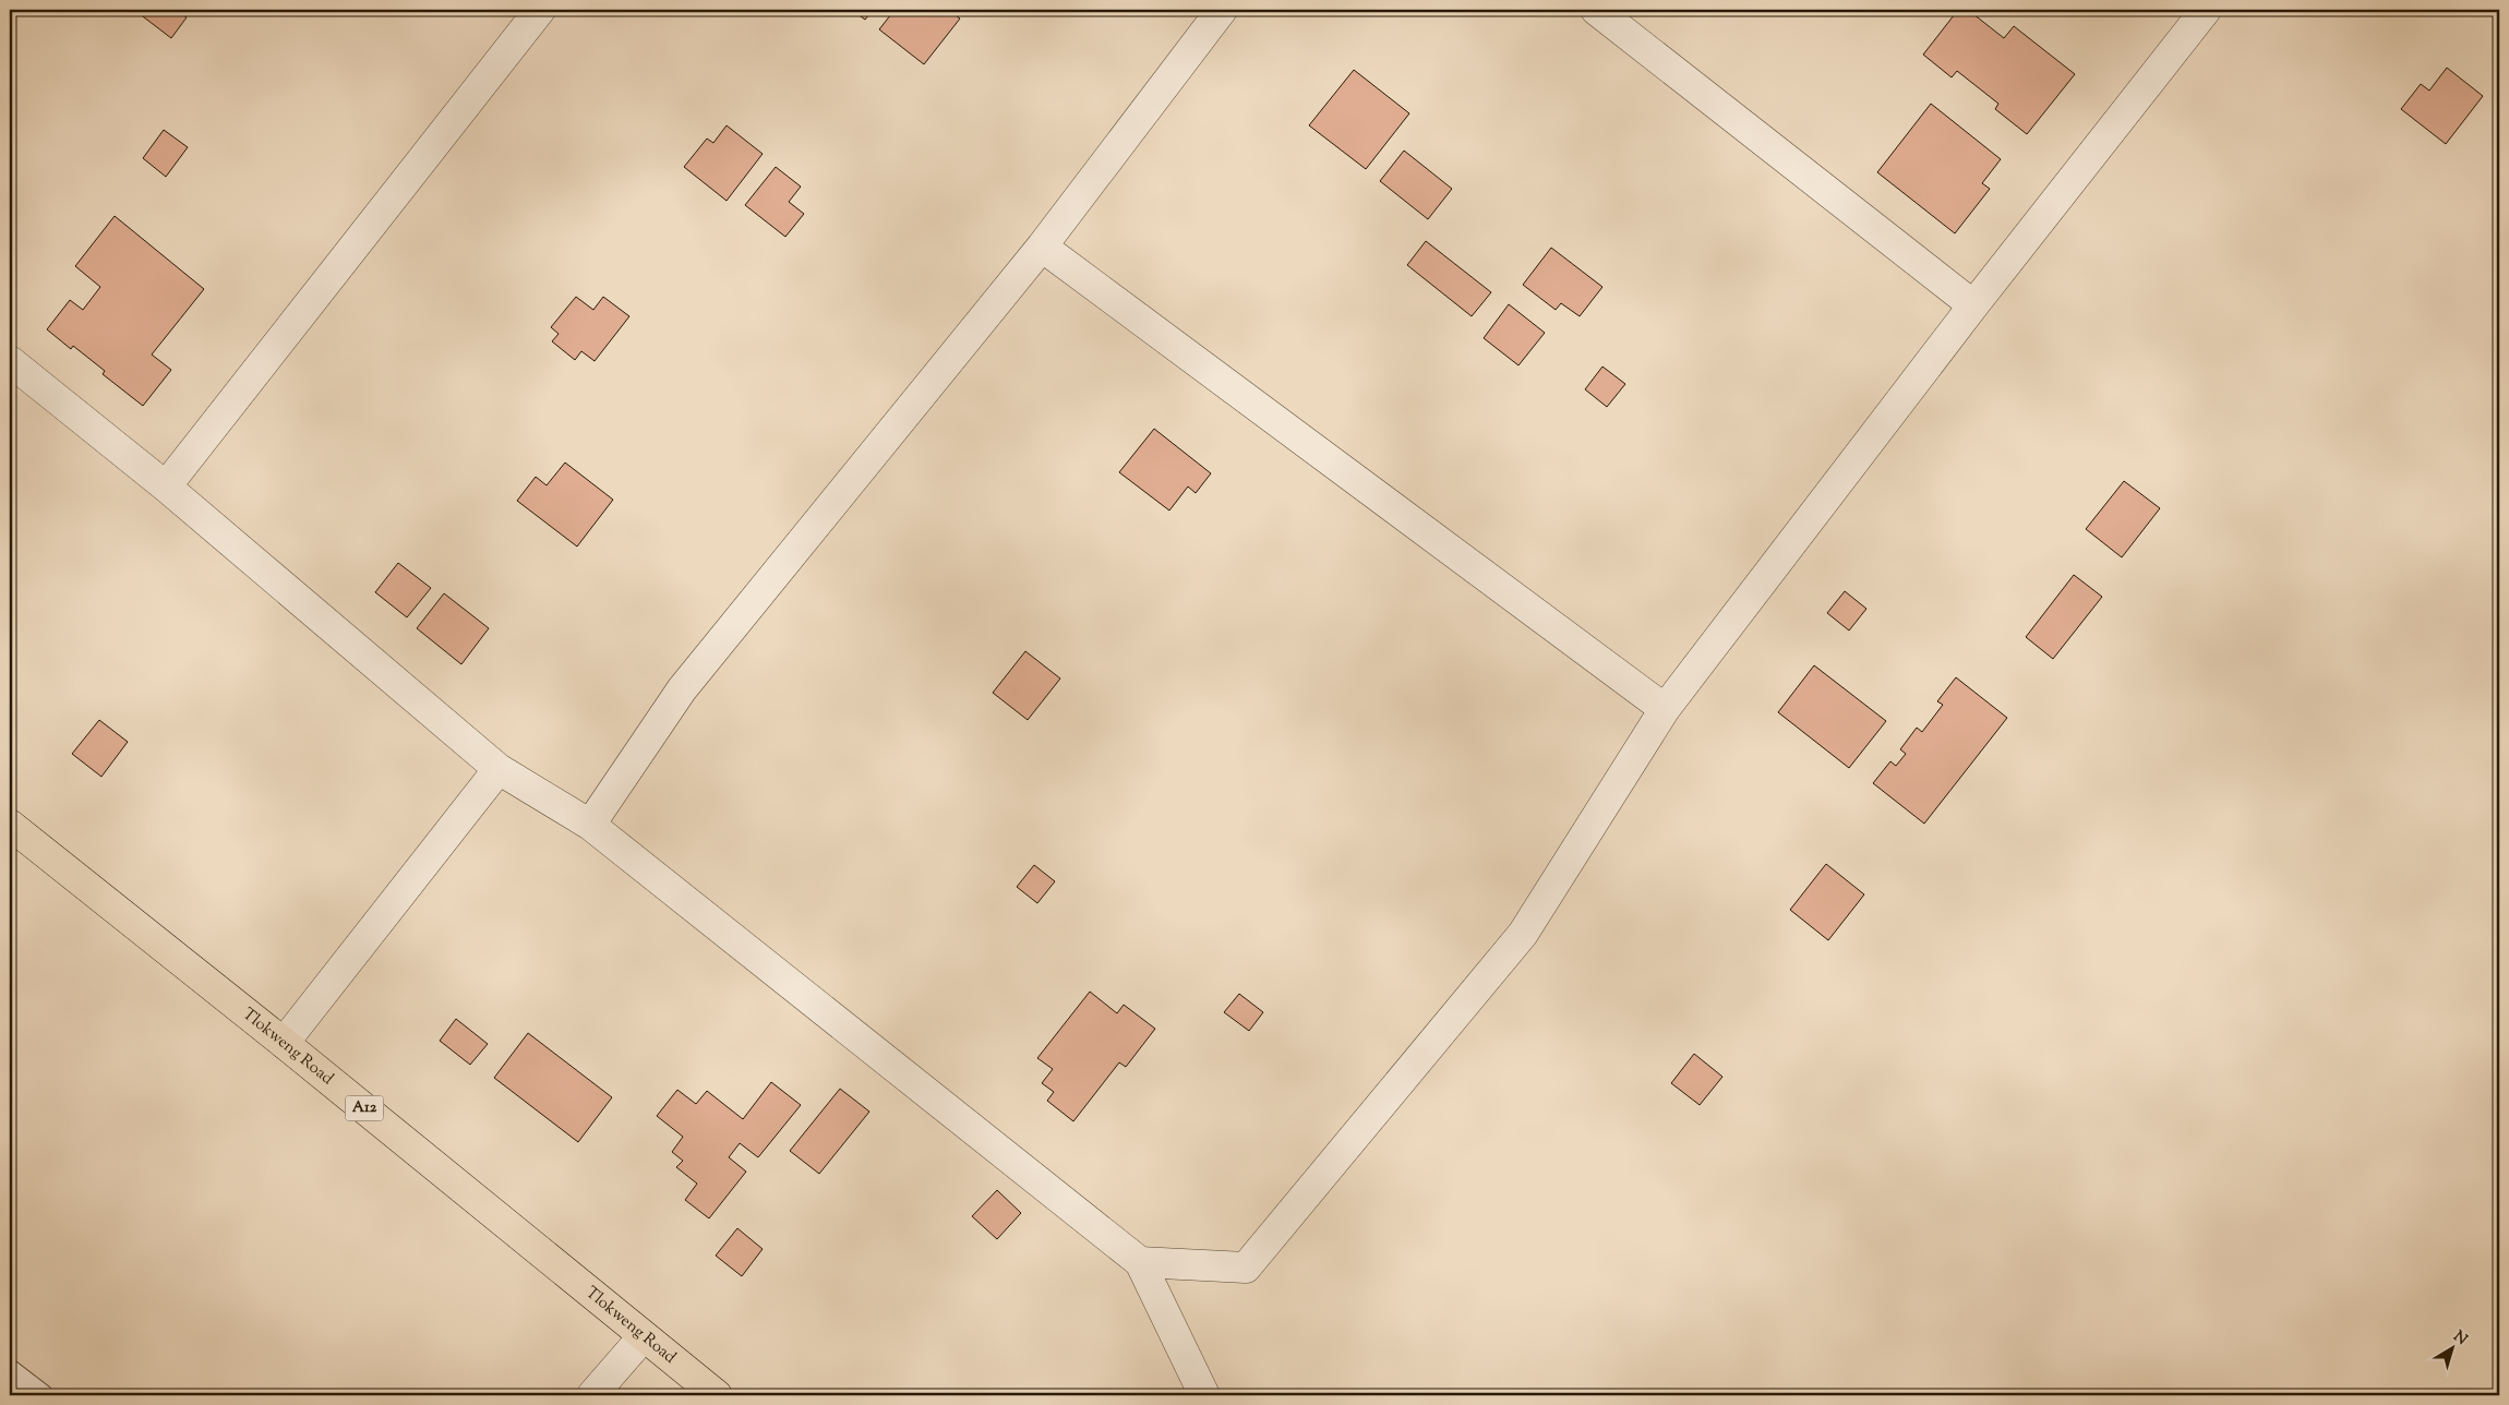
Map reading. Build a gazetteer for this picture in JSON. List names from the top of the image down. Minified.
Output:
{"streets":{"main road":["Tlokweng Road","A12"]},"north":"top right"}
